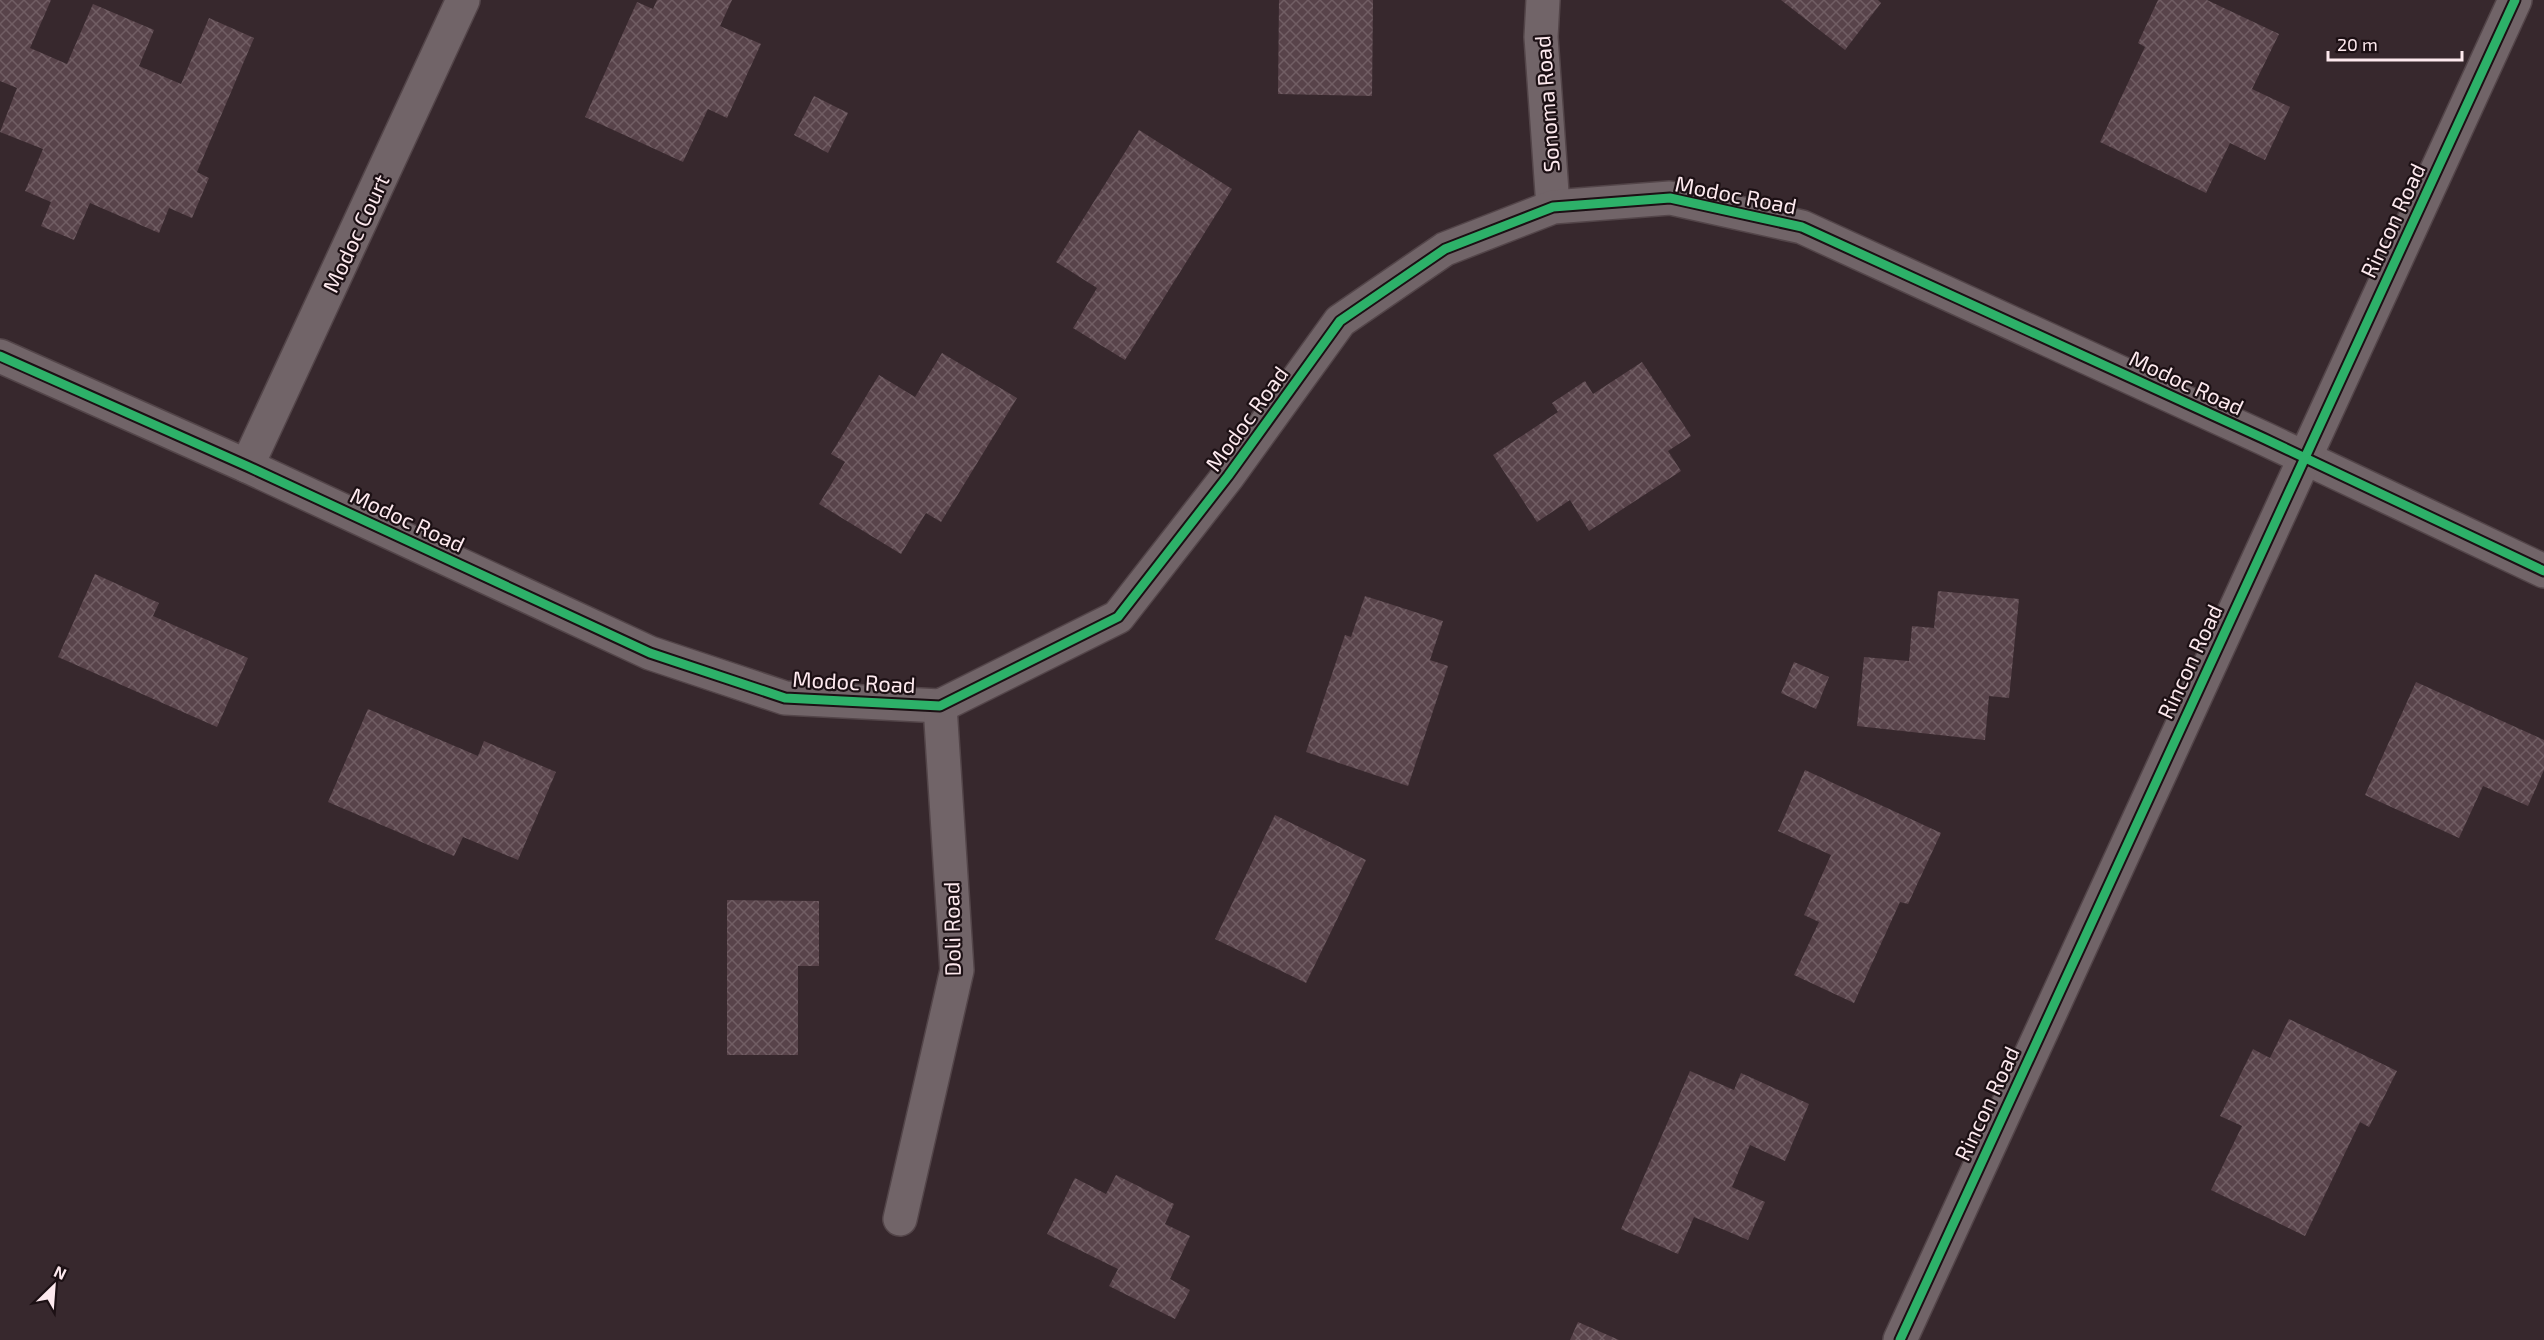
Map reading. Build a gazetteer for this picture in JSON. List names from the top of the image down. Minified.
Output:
{"streets":{"street":["Sonoma Road","Modoc Road","Rincon Road","Modoc Court","Doli Road"]},"crossings":[["Sonoma Road","Modoc Road"],["Modoc Road","Rincon Road"],["Modoc Road","Modoc Court"],["Modoc Road","Doli Road"]],"scale_bar":"20 m","north":"top right"}
